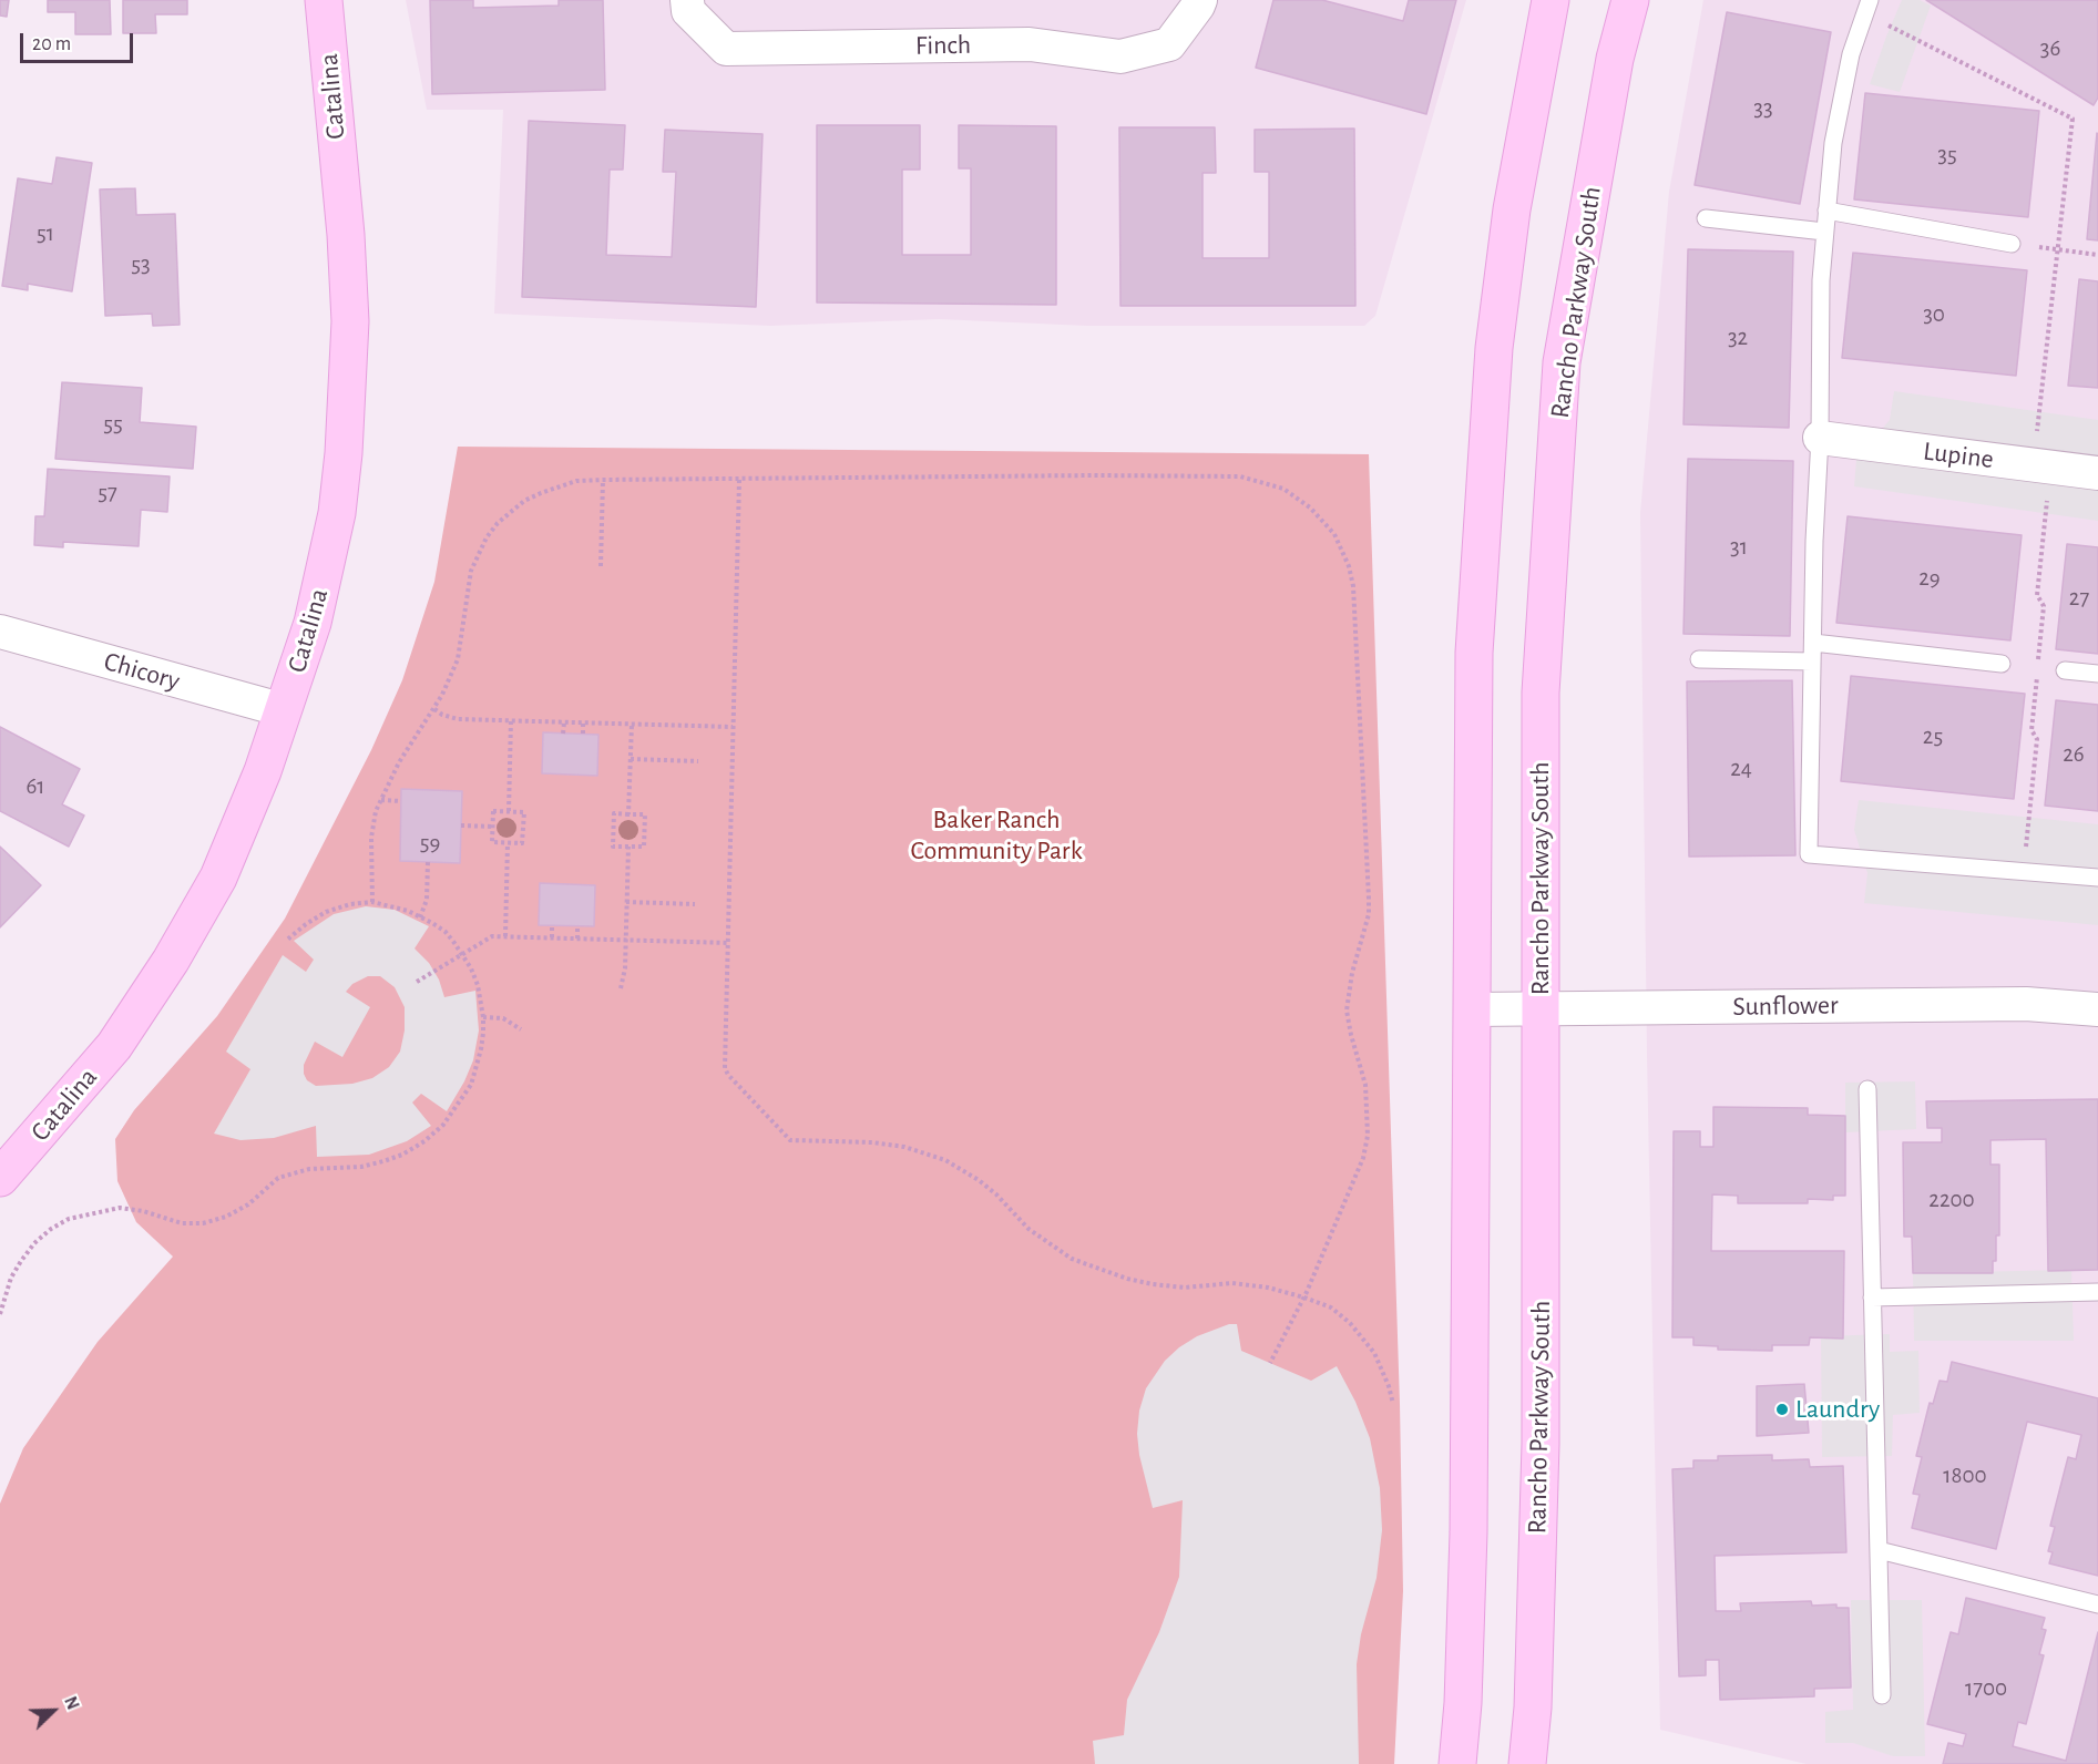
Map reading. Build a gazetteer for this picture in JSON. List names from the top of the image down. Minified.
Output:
{"streets":{"street":["Finch","Catalina","Rancho Parkway South","Lupine","Chicory","Sunflower"]},"crossings":[["Catalina","Chicory"],["Rancho Parkway South","Sunflower"]],"parks":["Baker Ranch Community Park"],"places":["Laundry"],"house_numbers":["36","33","35","51","53","30","32","55","57","31","29","27","25","26","24","61","59","2200","1800","1700"],"scale_bar":"20 m","north":"top right"}
